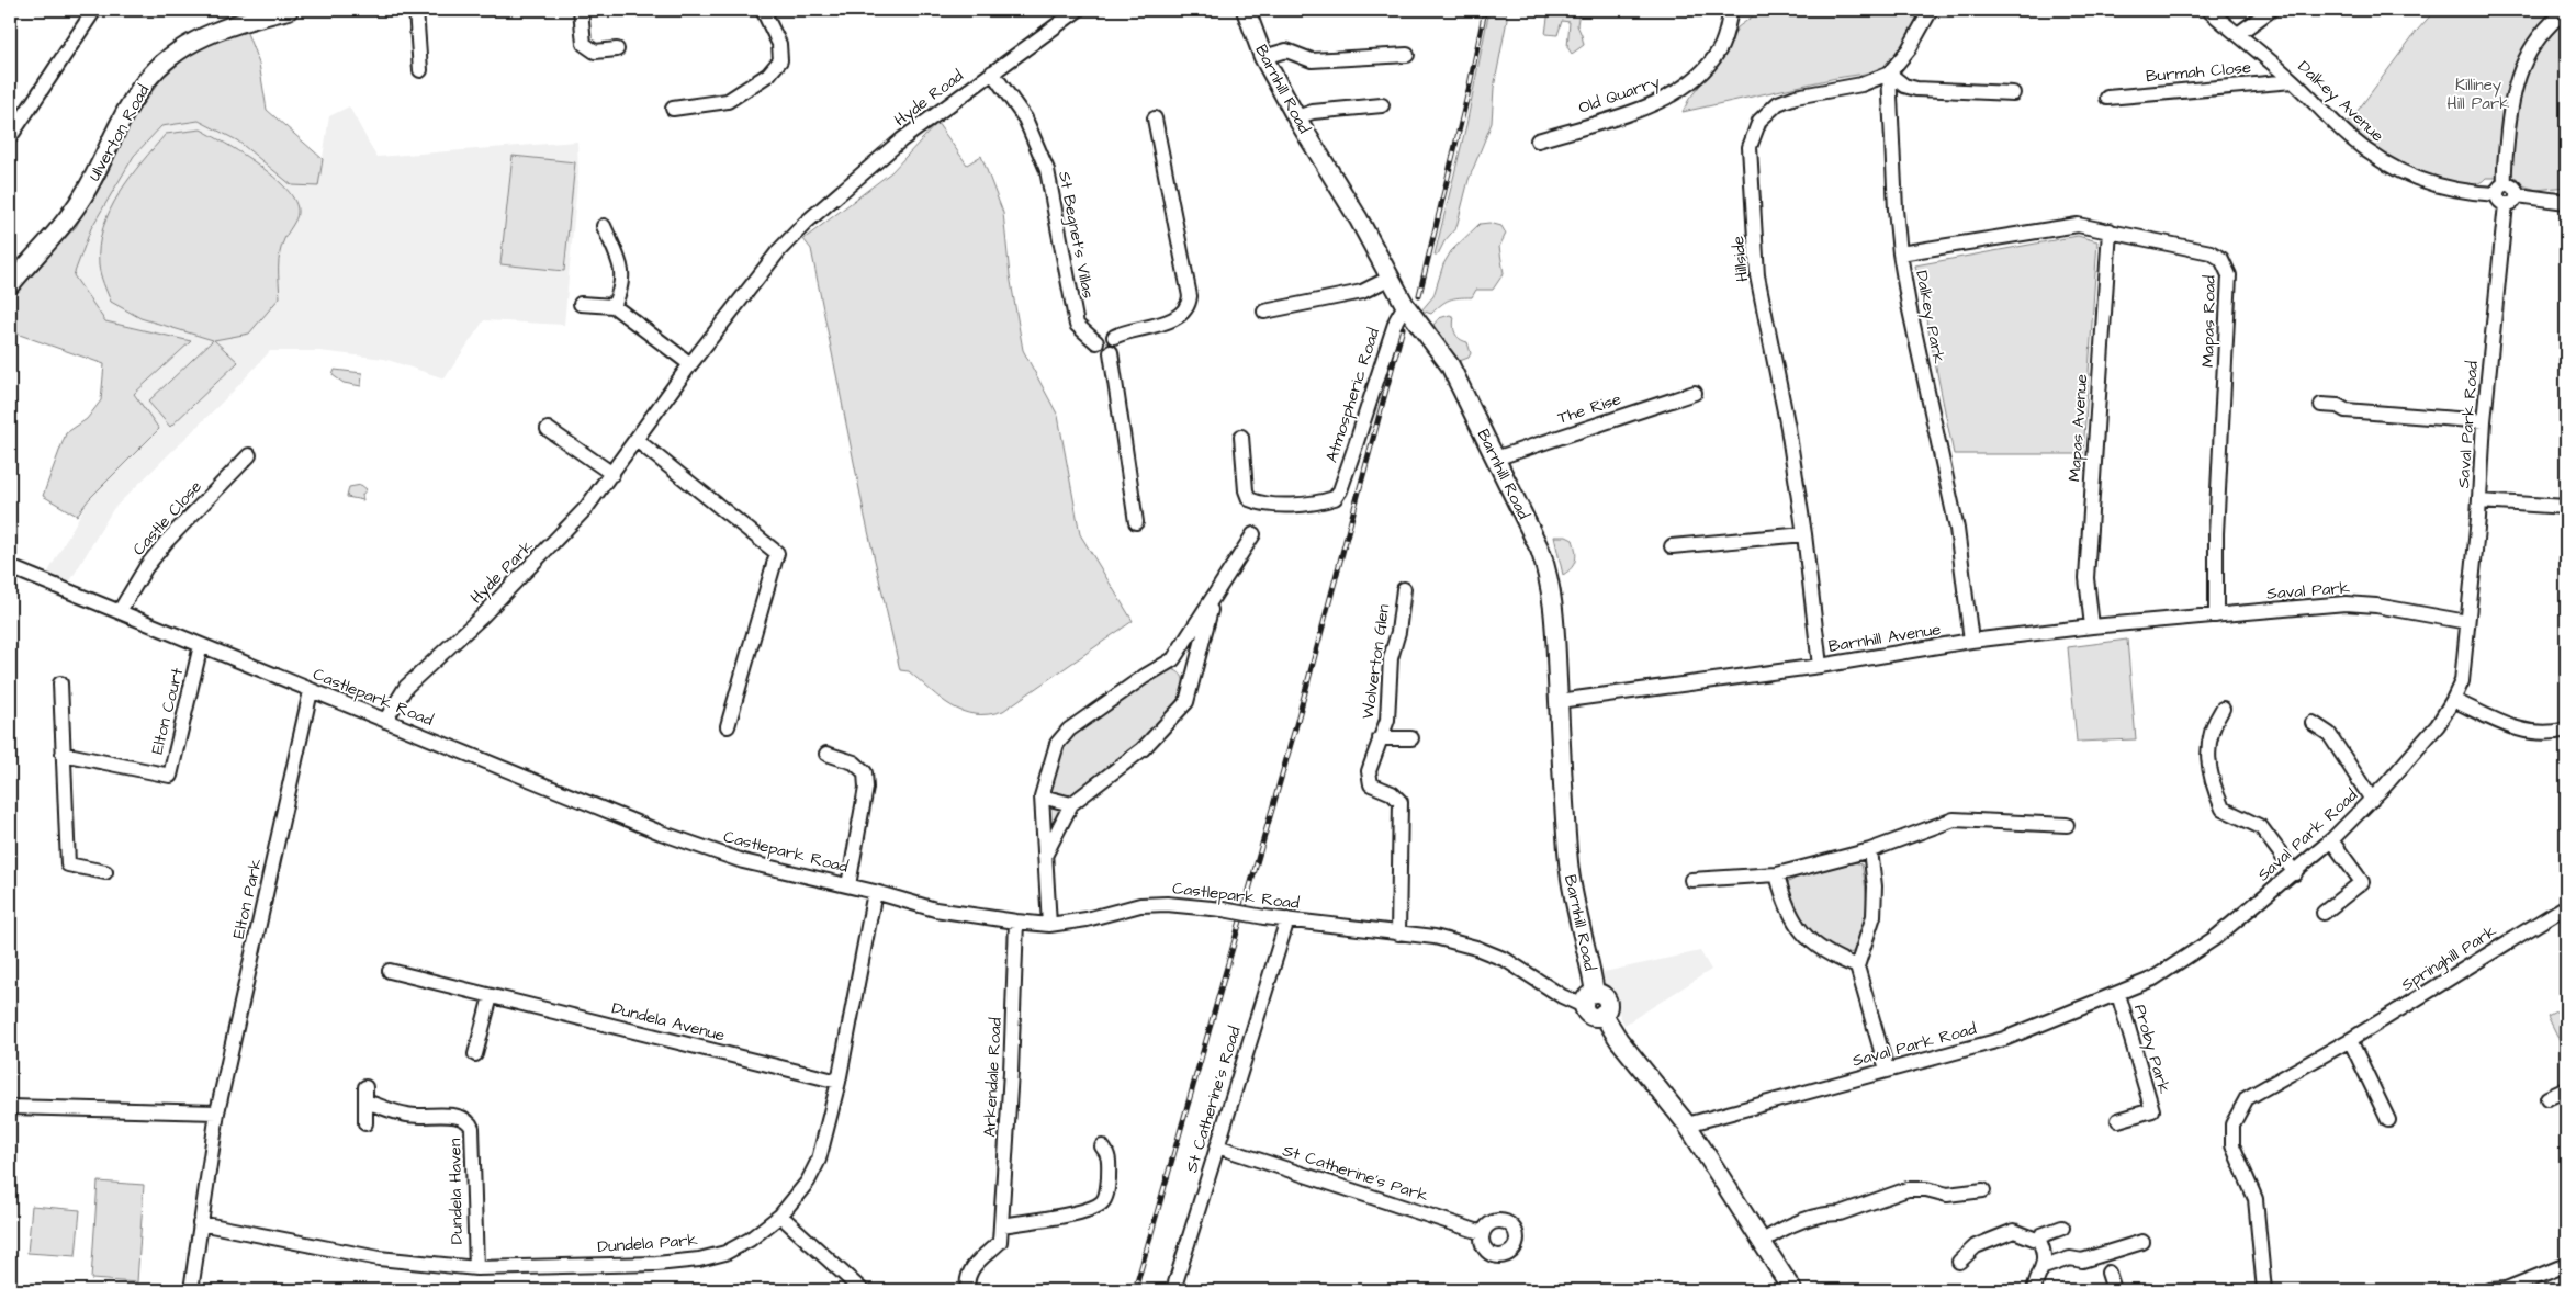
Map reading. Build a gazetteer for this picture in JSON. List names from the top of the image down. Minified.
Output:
{"streets":{"main road":["Barnhill Road","Ulverton Road"],"street":["Burmah Close","Old Quarry","Hyde Road","Dalkey Avenue","St Begnet's Villas","Hillside","Dalkey Park","Mapas Road","Atmospheric Road","The Rise","Saval Park Road","Mapas Avenue","Castle Close","Hyde Park","Saval Park","Barnhill Avenue","Wolverton Glen","Castlepark Road","Elton Court","Elton Park","Springhill Park","Dundela Avenue","Proby Park","Arkendale Road","St Catherine's Road","St Catherine's Park","Dundela Haven","Dundela Park"]},"crossings":[["Burmah Close","Dalkey Avenue"],["Barnhill Road","Atmospheric Road"],["Barnhill Road","The Rise"],["Barnhill Road","Barnhill Avenue"],["Barnhill Road","Castlepark Road"],["Hyde Road","St Begnet's Villas"],["Hyde Road","Hyde Park"],["Dalkey Avenue","Saval Park Road"],["Hillside","Dalkey Park"],["Hillside","Barnhill Avenue"],["Dalkey Park","Mapas Road"],["Dalkey Park","Barnhill Avenue"],["Mapas Road","Mapas Avenue"],["Mapas Road","Saval Park"],["Mapas Road","Barnhill Avenue"],["Saval Park Road","Saval Park"],["Saval Park Road","Proby Park"],["Mapas Avenue","Barnhill Avenue"],["Castle Close","Castlepark Road"],["Hyde Park","Castlepark Road"],["Saval Park","Barnhill Avenue"],["Wolverton Glen","Castlepark Road"],["Castlepark Road","Elton Court"],["Castlepark Road","Elton Park"],["Castlepark Road","Arkendale Road"],["Castlepark Road","St Catherine's Road"],["Castlepark Road","Dundela Park"],["Elton Park","Dundela Park"],["Dundela Avenue","Dundela Park"],["St Catherine's Road","St Catherine's Park"],["Dundela Haven","Dundela Park"]],"parks":["Killiney Hill Park"]}
